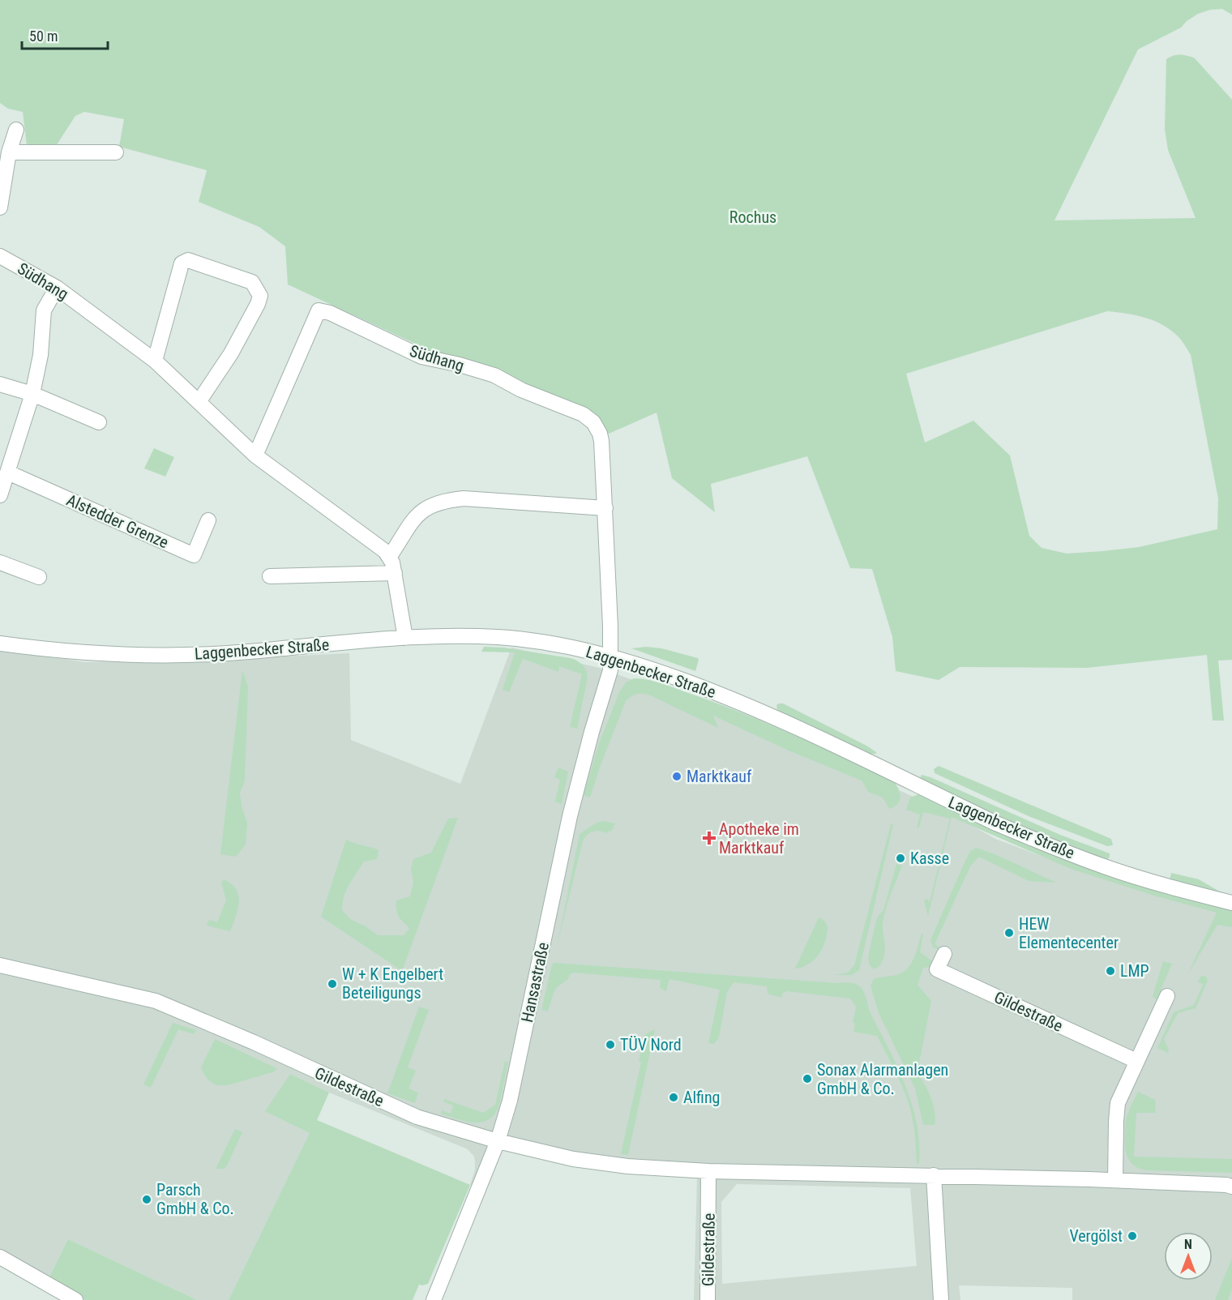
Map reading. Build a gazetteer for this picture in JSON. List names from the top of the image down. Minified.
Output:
{"streets":{"street":["Südhang","Alstedder Grenze","Laggenbecker Straße","Hansastraße","Gildestraße"]},"crossings":[["Südhang","Laggenbecker Straße"],["Südhang","Hansastraße"],["Laggenbecker Straße","Hansastraße"],["Hansastraße","Gildestraße"]],"parks":["Rochus"],"places":{"other":["Marktkauf","Kasse","HEW Elementecenter","LMP","W + K Engelbert Beteiligungs","TÜV Nord","Sonax Alarmanlagen GmbH & Co.","Alfing","Parsch GmbH & Co.","Vergölst"],"health":["Apotheke im Marktkauf"]},"scale_bar":"50 m","north":"top"}
